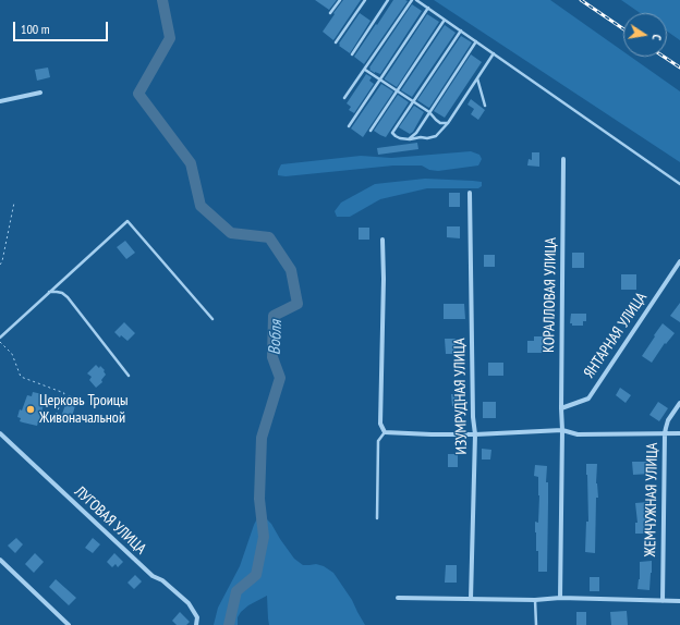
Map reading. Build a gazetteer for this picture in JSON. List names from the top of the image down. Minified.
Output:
{"streets":{"street":["КОРАЛЛОВАЯ УЛИЦА","ЯНТАРНАЯ УЛИЦА","ИЗУМРУДНАЯ УЛИЦА","ЖЕМЧУЖНАЯ УЛИЦА","ЛУГОВАЯ УЛИЦА"]},"crossings":[["КОРАЛЛОВАЯ УЛИЦА","ЯНТАРНАЯ УЛИЦА"]],"water":["Вобля"],"places":["Церковь Троицы Живоначальной"],"scale_bar":"100 m","north":"right"}
